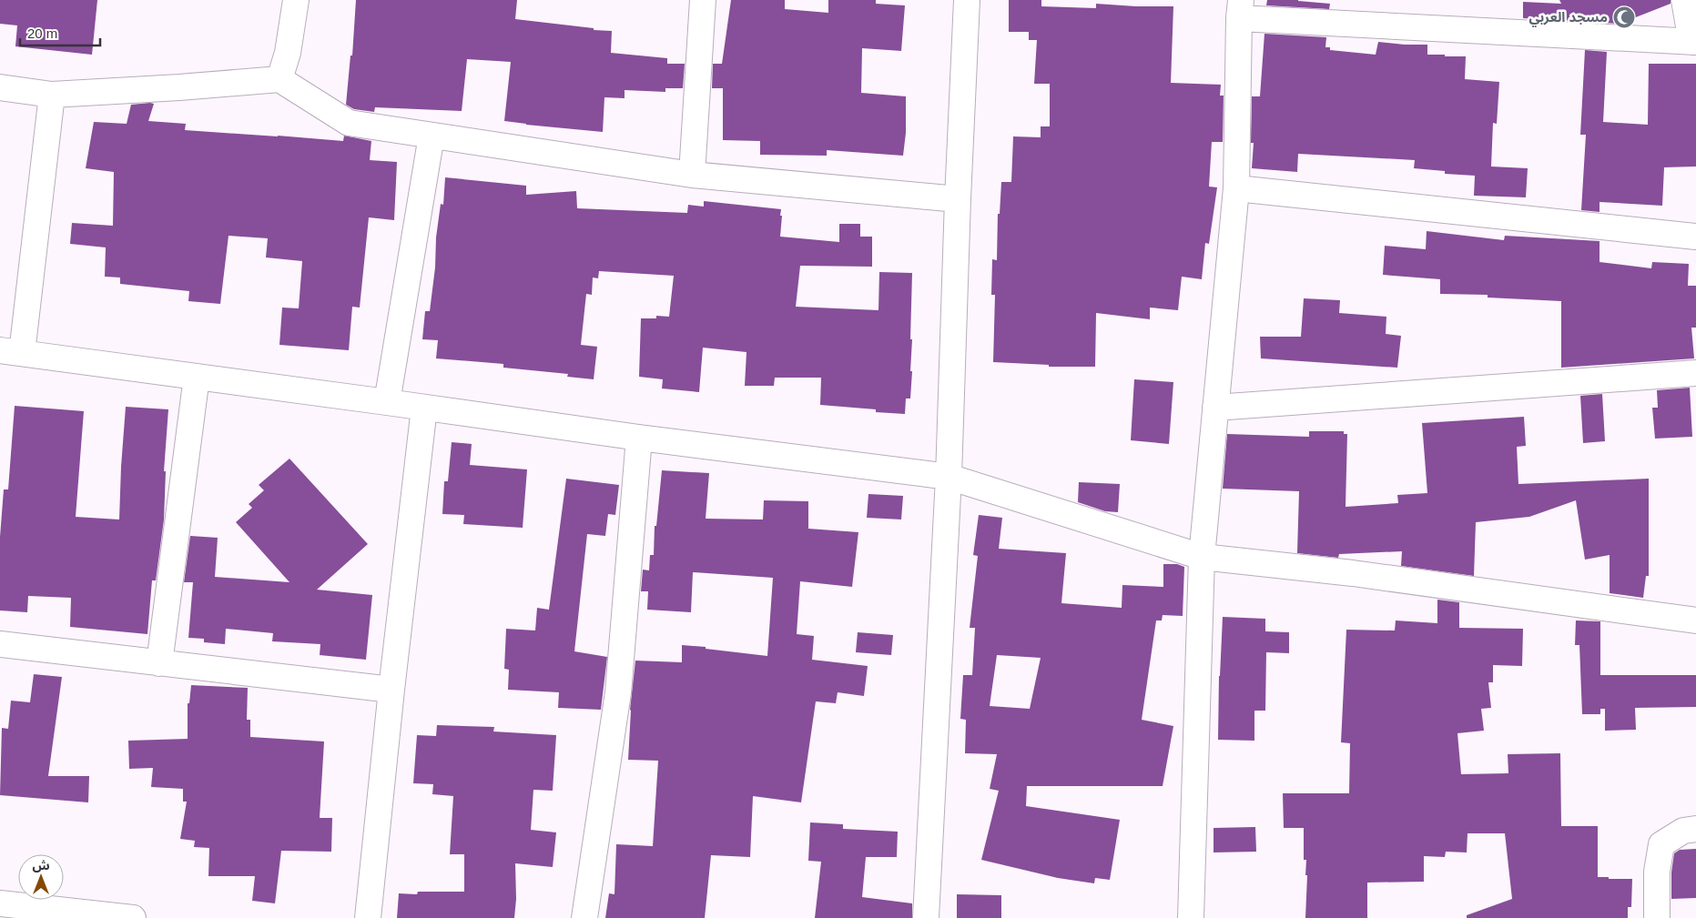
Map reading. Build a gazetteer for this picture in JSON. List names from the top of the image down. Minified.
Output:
{"places":{"mosque":["مسجد العربي"]},"scale_bar":"20 m","north":"top"}
